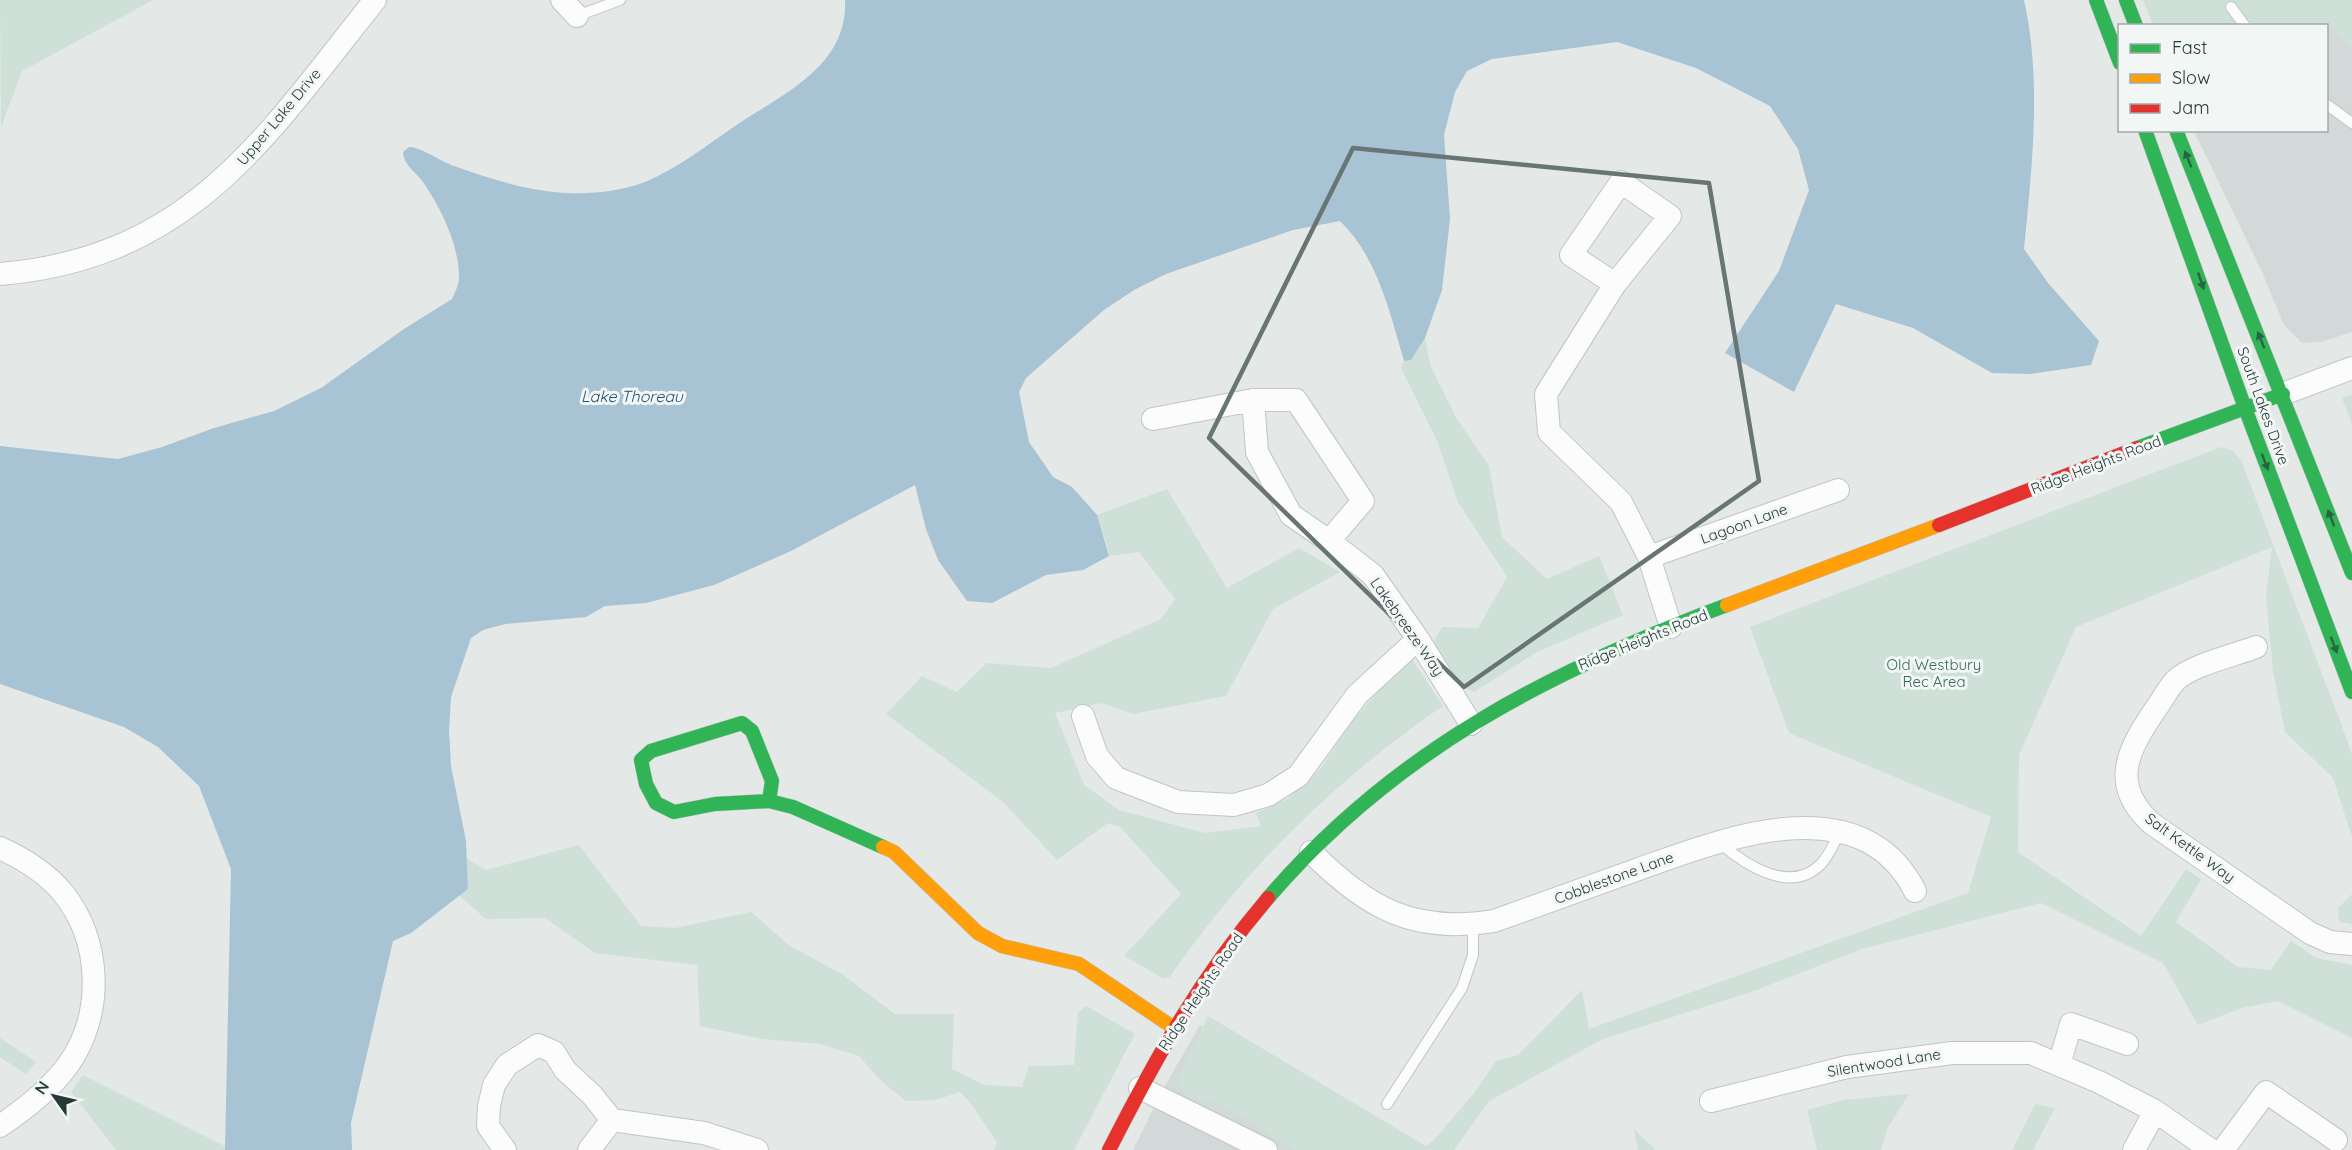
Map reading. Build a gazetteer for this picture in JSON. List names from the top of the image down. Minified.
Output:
{"streets":{"street":["Upper Lake Drive","South Lakes Drive","Ridge Heights Road","Lagoon Lane","Lakebreeze Way","Salt Kettle Way","Cobblestone Lane","Silentwood Lane"]},"crossings":[["South Lakes Drive","Ridge Heights Road"],["Ridge Heights Road","Lakebreeze Way"],["Ridge Heights Road","Cobblestone Lane"]],"water":["Lake Thoreau"],"parks":["Old Westbury Rec Area"],"legend":["Fast","Slow","Jam"],"north":"top left"}
